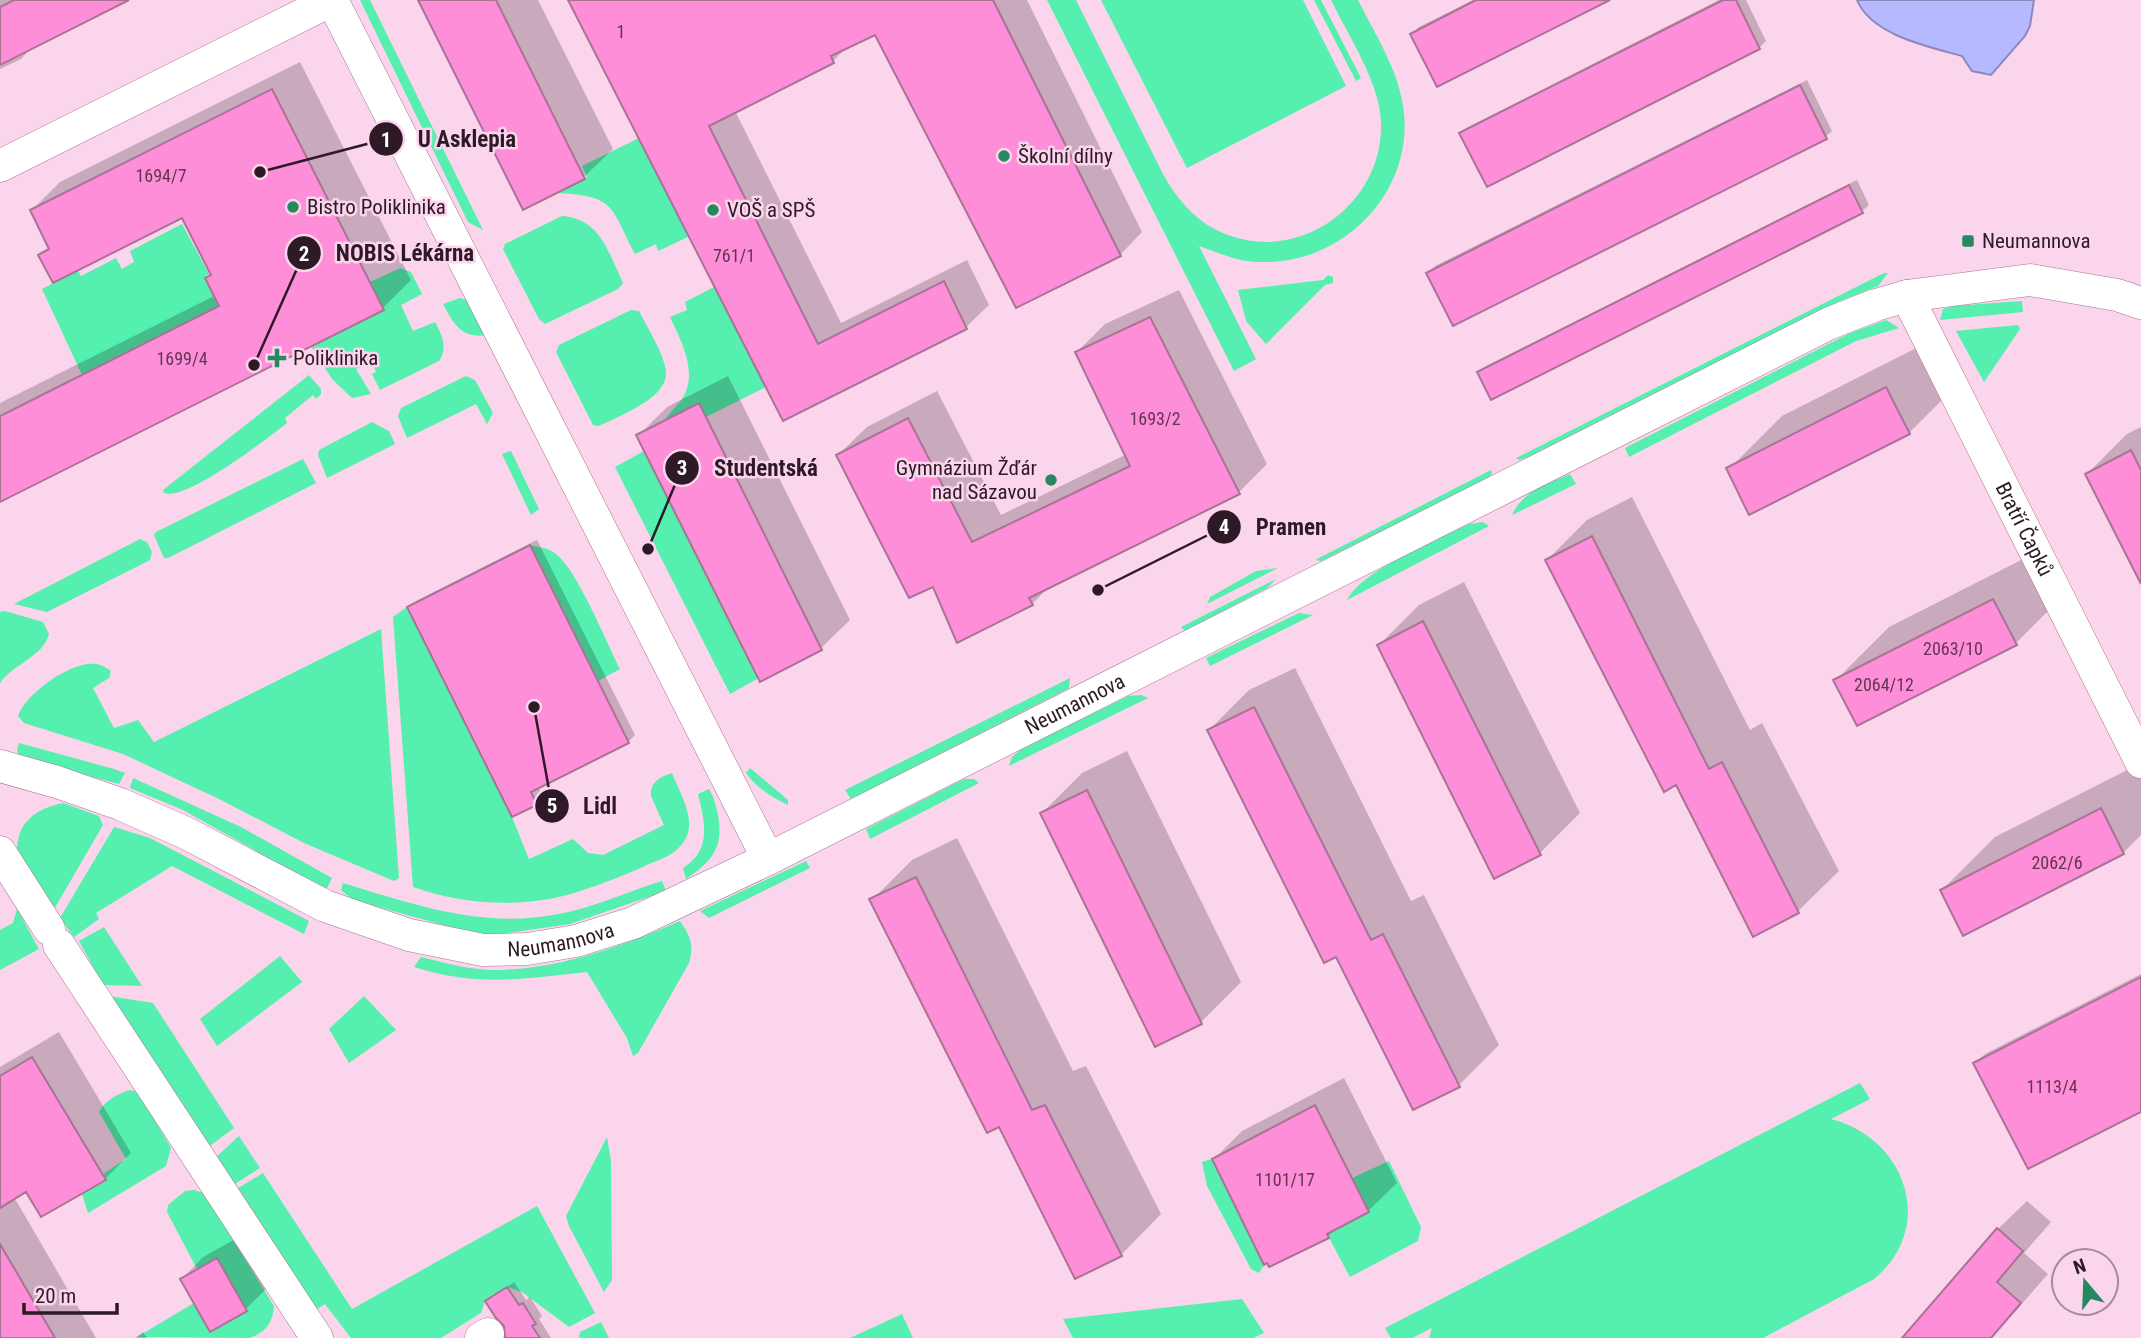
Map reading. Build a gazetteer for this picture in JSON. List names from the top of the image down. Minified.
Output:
{"streets":{"street":["Bratří Čapků","Neumannova"]},"crossings":[["Bratří Čapků","Neumannova"]],"places":{"other":["Školní dílny","U Asklepia","Bistro Poliklinika","VOŠ a SPŠ","NOBIS Lékárna","Gymnázium Žďár nad Sázavou","Studentská","Pramen","Lidl"],"transit":["Neumannova"],"health":["Poliklinika"]},"house_numbers":["1","1694/7","761/1","1699/4","1693/2","2063/10","2064/12","2062/6","1113/4","1101/17"],"scale_bar":"20 m","north":"top"}
